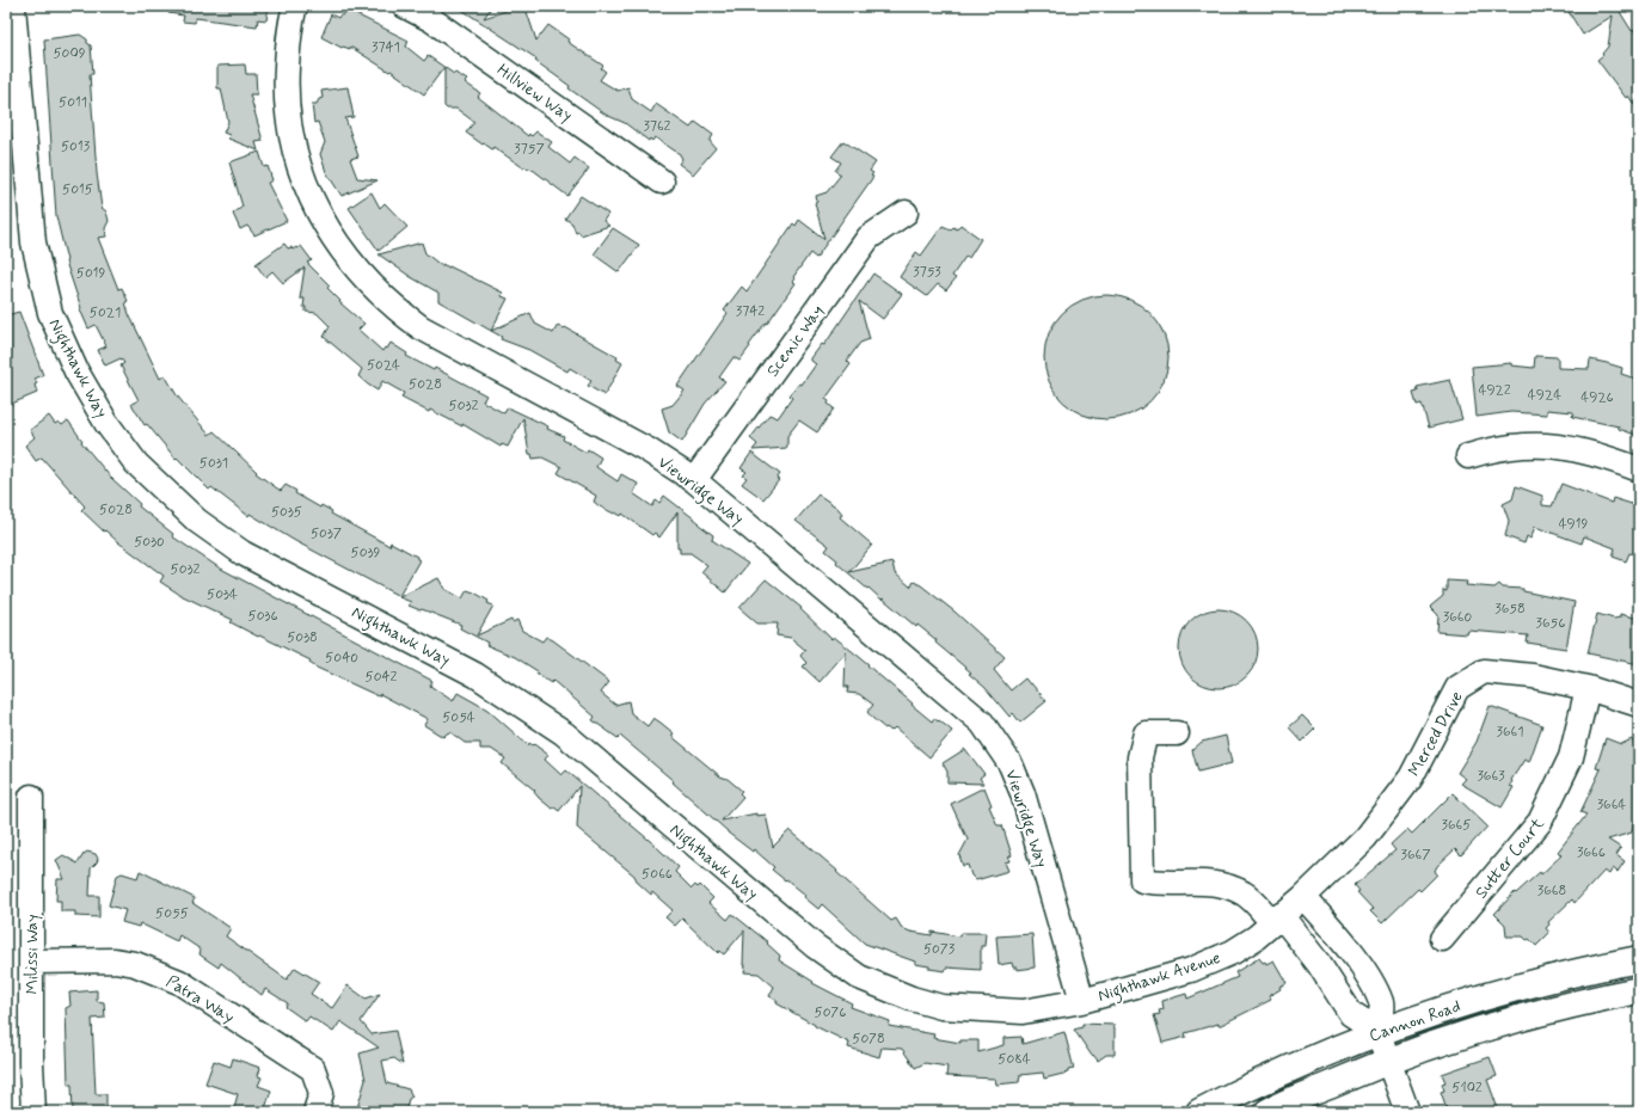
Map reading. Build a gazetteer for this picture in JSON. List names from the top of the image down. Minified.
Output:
{"streets":{"main road":["Cannon Road"],"street":["Hillview Way","Scenic Way","Nighthawk Way","Viewridge Way","Merced Drive","Sutter Court","Milissi Way","Nighthawk Avenue","Patra Way"]},"crossings":[["Scenic Way","Viewridge Way"],["Nighthawk Way","Viewridge Way"],["Nighthawk Way","Nighthawk Avenue"],["Viewridge Way","Nighthawk Avenue"],["Merced Drive","Sutter Court"],["Merced Drive","Nighthawk Avenue"],["Milissi Way","Patra Way"]],"house_numbers":["3741","5009","5011","3762","5013","3757","5015","3753","5019","3742","5021","5024","5028","4922","4924","4926","5032","5031","5028","5035","4919","5037","5030","5039","5032","5034","3658","5036","3660","3656","5038","5040","5042","5054","3661","3663","3664","3665","3666","3667","5066","3668","5055","5073","5076","5078","5084","5102"]}
